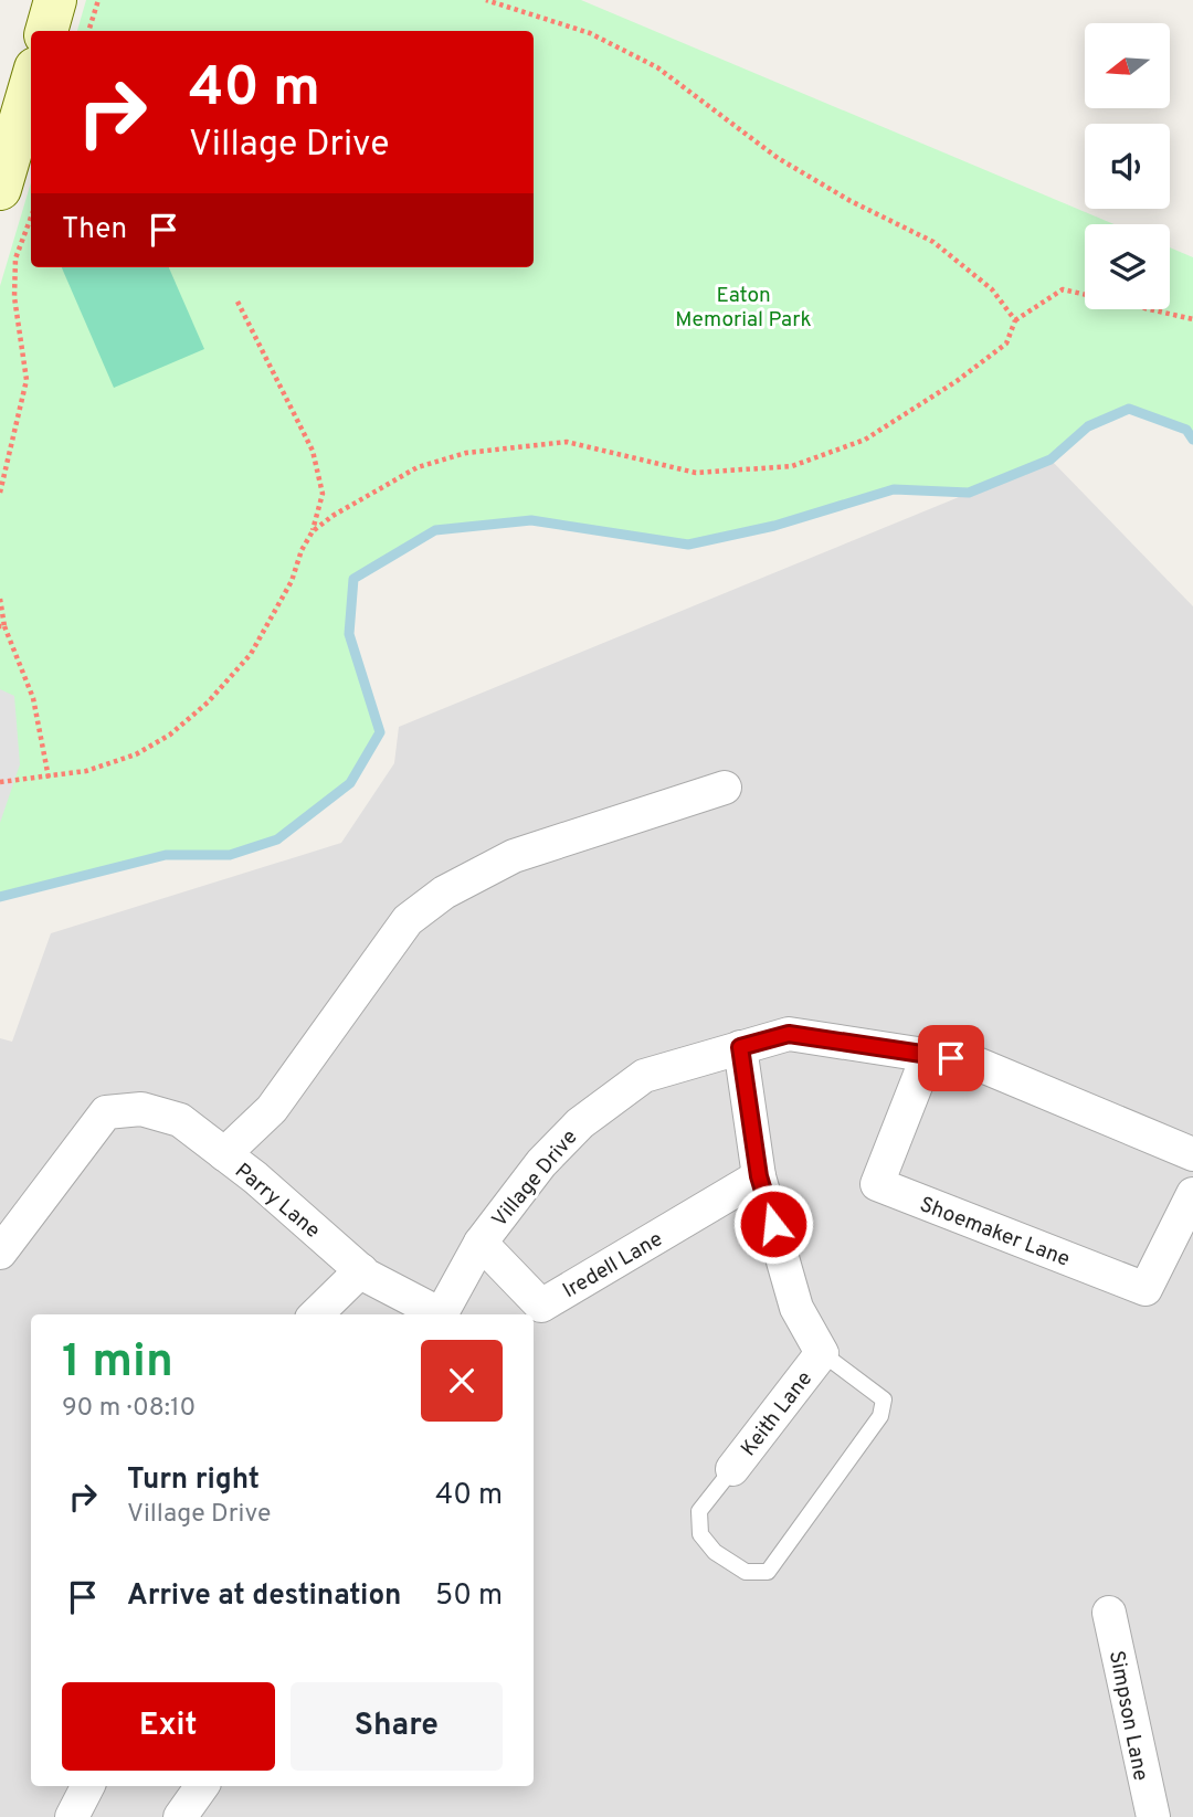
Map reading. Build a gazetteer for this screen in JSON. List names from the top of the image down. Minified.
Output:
{"streets":{"street":["Village Drive","Parry Lane","Shoemaker Lane","Iredell Lane","Keith Lane","Simpson Lane"]},"crossings":[["Village Drive","Shoemaker Lane"],["Village Drive","Iredell Lane"],["Village Drive","Keith Lane"],["Iredell Lane","Keith Lane"]],"parks":["Eaton Memorial Park"],"north":"left","page":{"turn":["40 m","Village Drive"],"then":"Then","heading":["1 min","90 m · 08:10"],"list":[{"name":"Turn right","note":"Village Drive","value":"40 m"},{"name":"Arrive at destination","value":"50 m"}],"buttons":["Exit","Share"]}}
